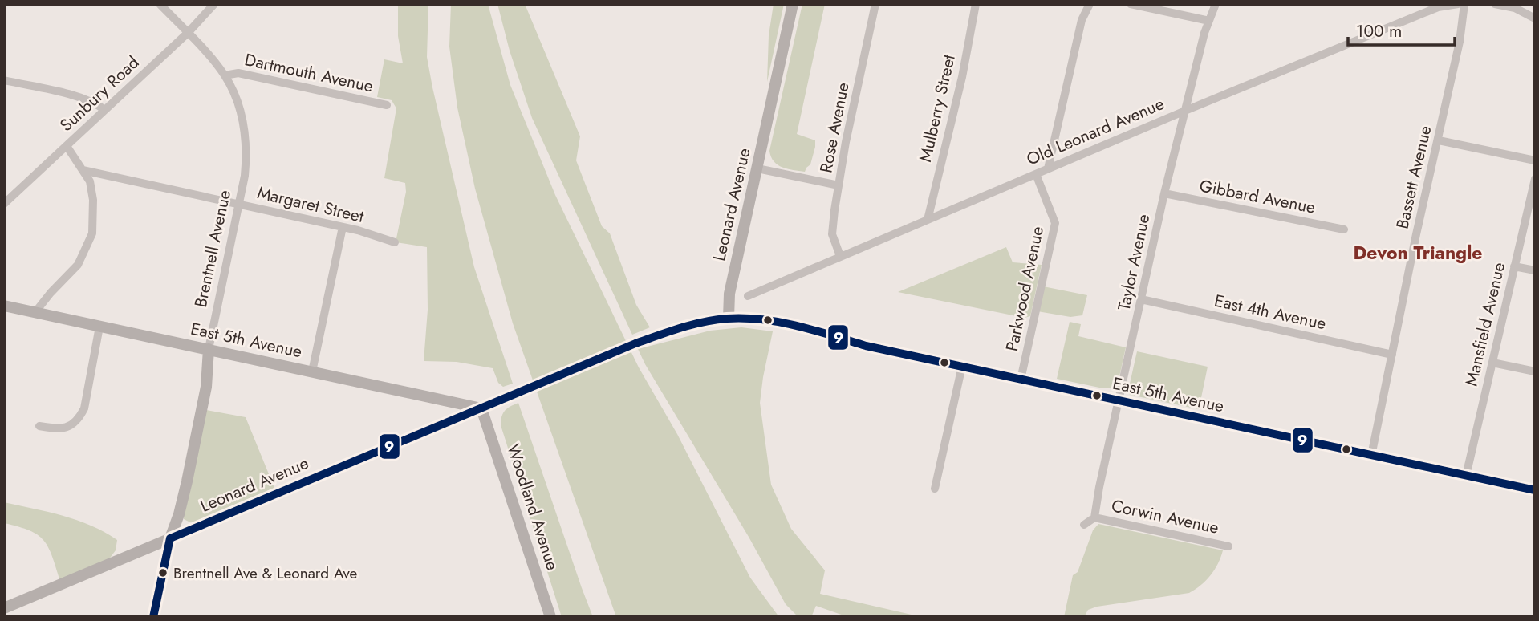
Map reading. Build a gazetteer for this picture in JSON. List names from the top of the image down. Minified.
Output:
{"streets":{"main road":["Leonard Avenue","Brentnell Avenue","East 5th Avenue","Woodland Avenue"],"street":["Dartmouth Avenue","Sunbury Road","Mulberry Street","Rose Avenue","Old Leonard Avenue","Bassett Avenue","Gibbard Avenue","Margaret Street","Taylor Avenue","Parkwood Avenue","East 4th Avenue","Mansfield Avenue","Corwin Avenue"]},"crossings":[["Dartmouth Avenue","Brentnell Avenue"],["Sunbury Road","Brentnell Avenue"],["Mulberry Street","Old Leonard Avenue"],["Rose Avenue","Old Leonard Avenue"],["Old Leonard Avenue","Taylor Avenue"],["Old Leonard Avenue","Parkwood Avenue"],["Bassett Avenue","East 4th Avenue"],["Bassett Avenue","East 5th Avenue"],["Gibbard Avenue","Taylor Avenue"],["Margaret Street","Brentnell Avenue"],["Leonard Avenue","Brentnell Avenue"],["Leonard Avenue","East 5th Avenue"],["Leonard Avenue","Woodland Avenue"],["Brentnell Avenue","East 5th Avenue"],["Taylor Avenue","East 4th Avenue"],["Taylor Avenue","East 5th Avenue"],["Taylor Avenue","Corwin Avenue"],["Parkwood Avenue","East 5th Avenue"],["Mansfield Avenue","East 5th Avenue"],["East 5th Avenue","Woodland Avenue"]],"districts":["Devon Triangle"],"places":["Brentnell Ave & Leonard Ave"],"lines":["transit line 9"],"scale_bar":"100 m"}
